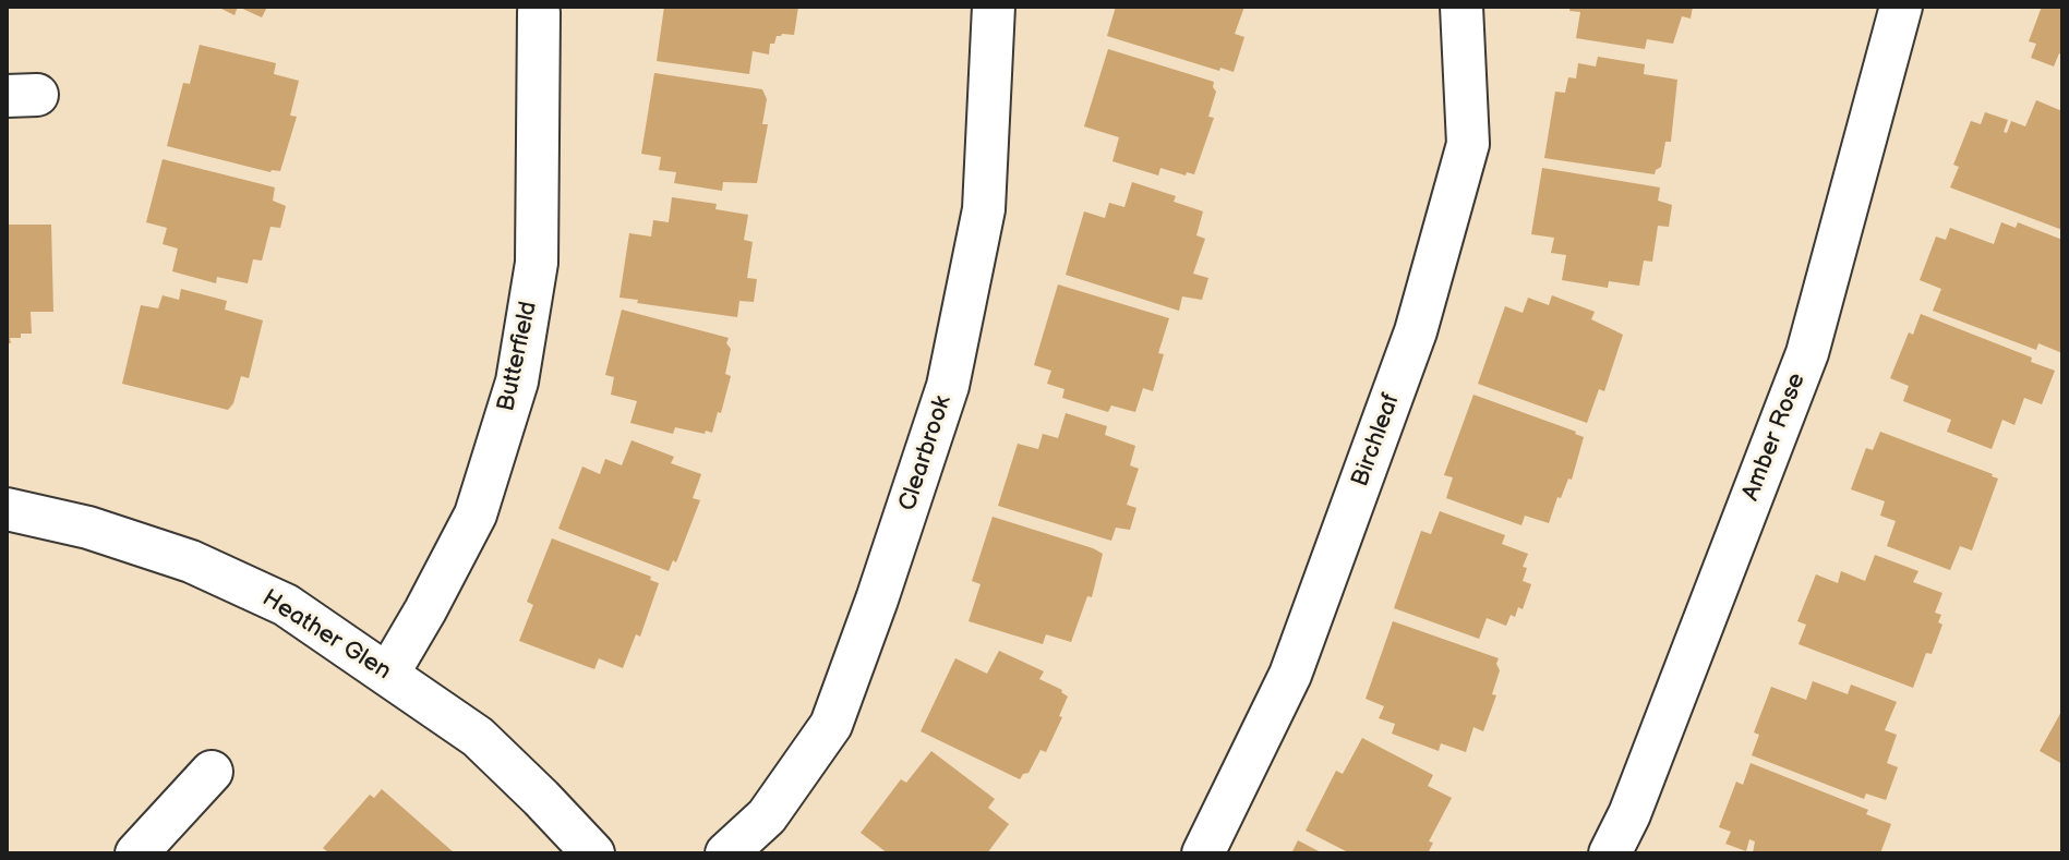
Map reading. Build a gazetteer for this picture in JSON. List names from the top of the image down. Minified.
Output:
{"streets":{"street":["Butterfield","Amber Rose","Birchleaf","Clearbrook","Heather Glen"]},"crossings":[["Butterfield","Heather Glen"]]}
